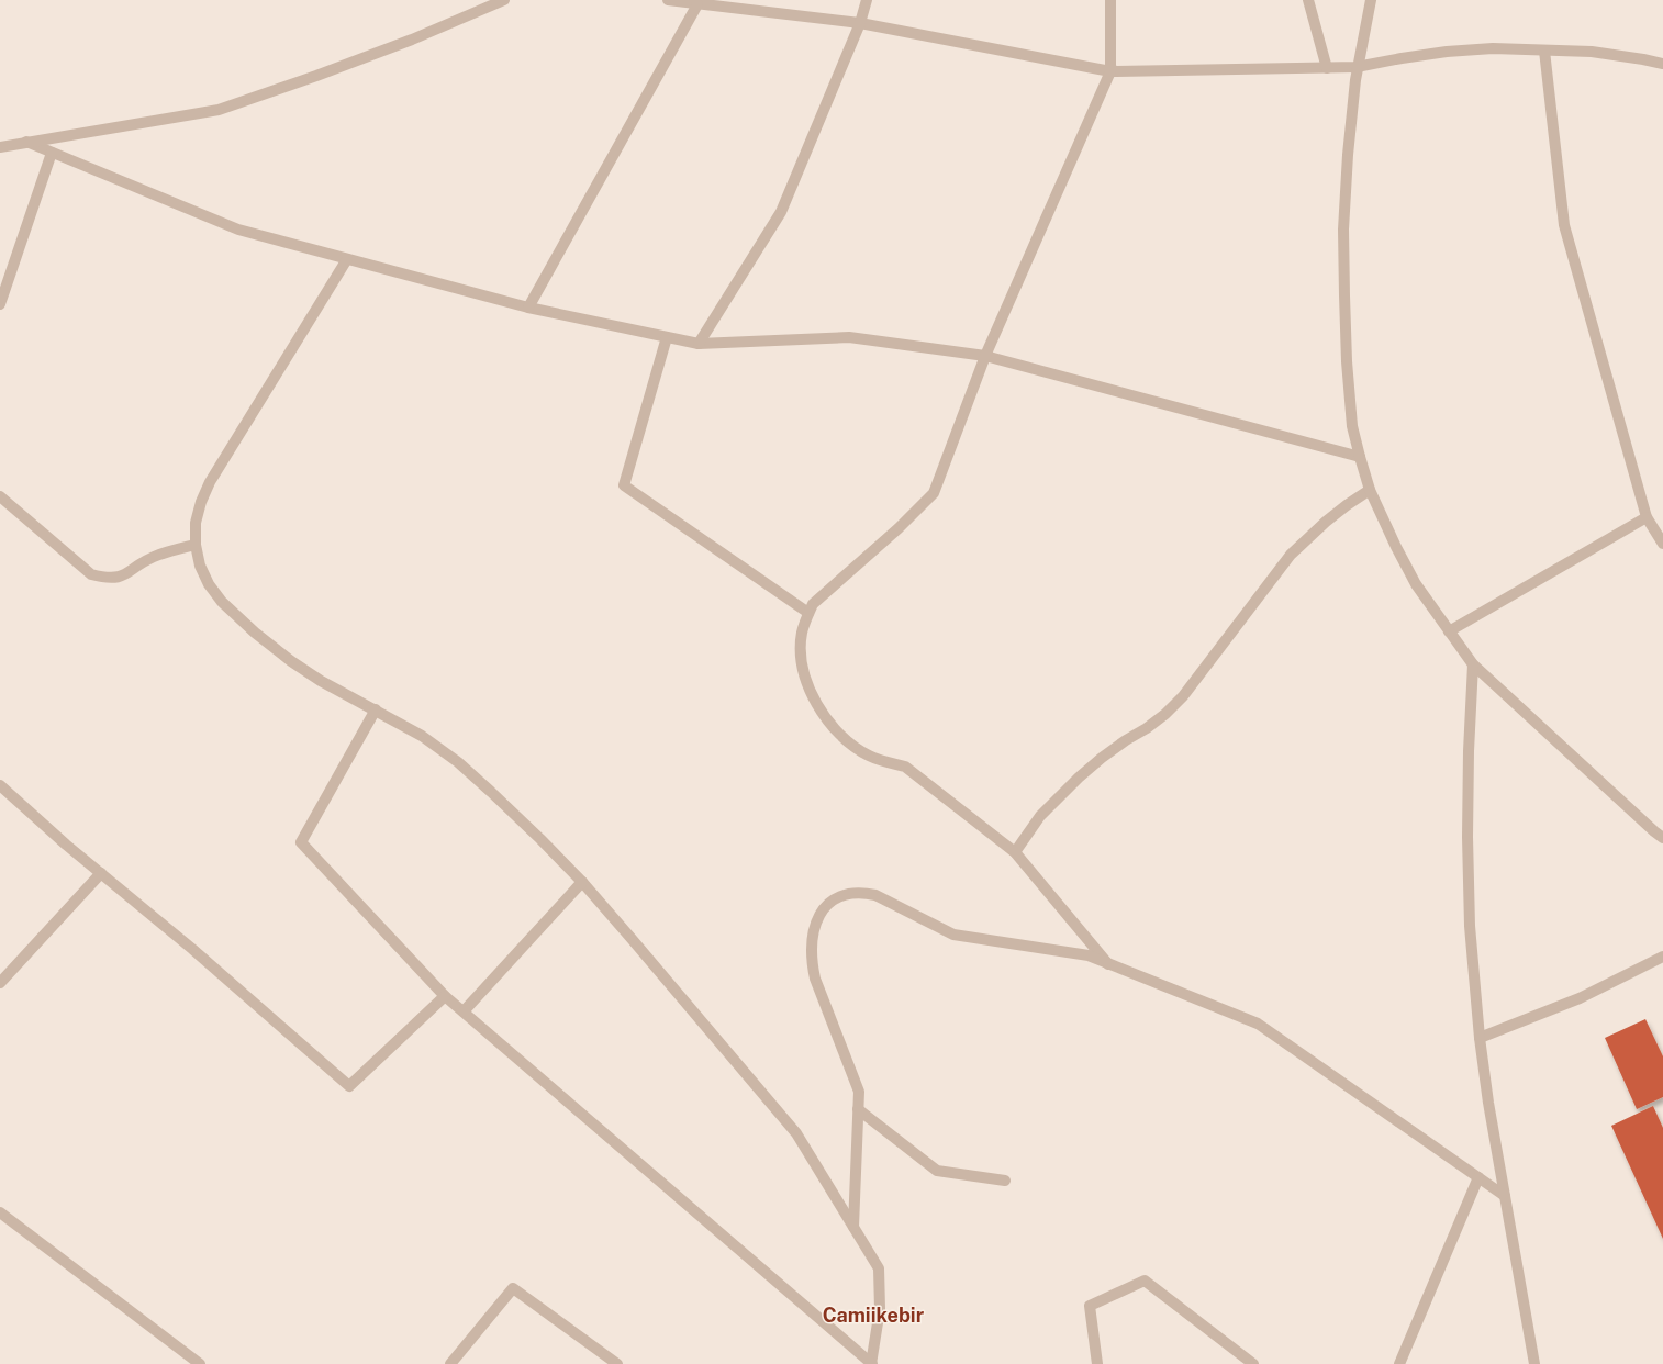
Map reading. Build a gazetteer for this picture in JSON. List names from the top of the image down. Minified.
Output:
{"districts":["Camiikebir"]}
